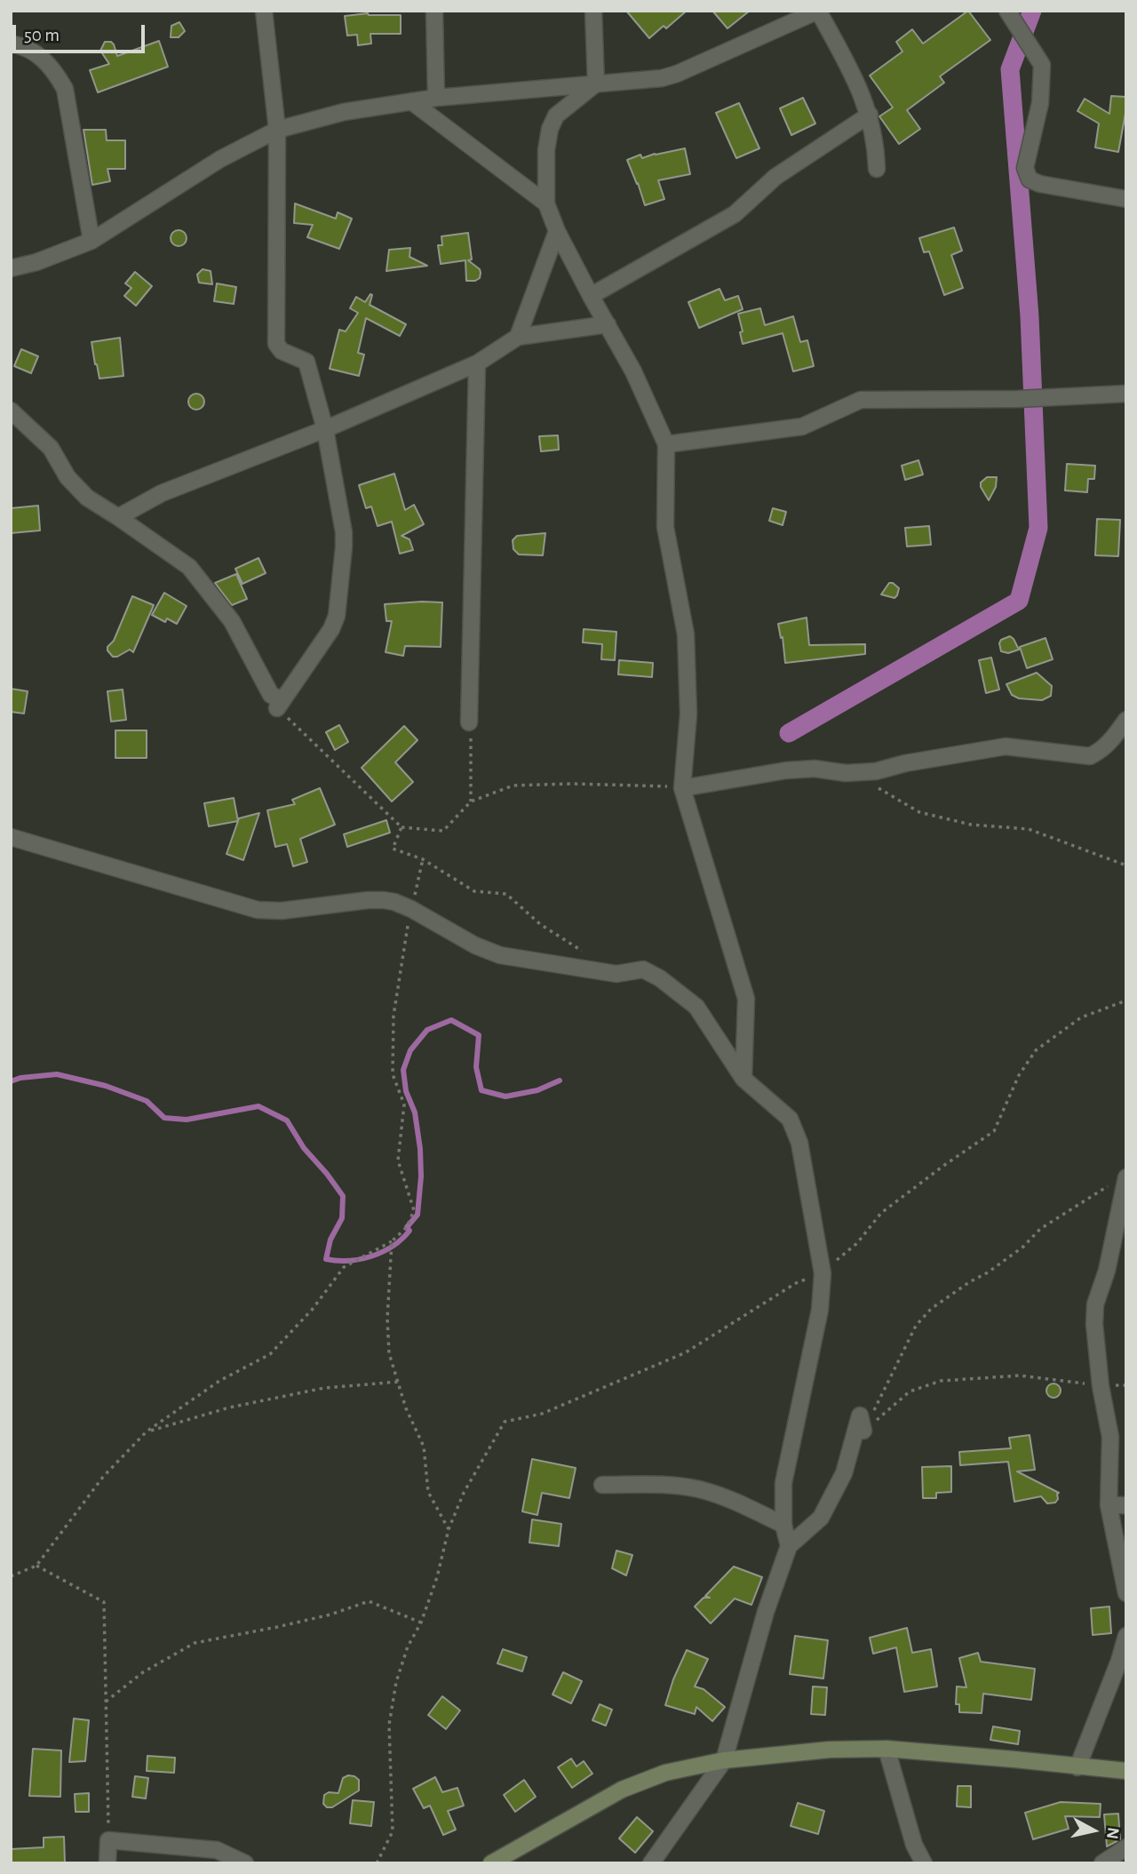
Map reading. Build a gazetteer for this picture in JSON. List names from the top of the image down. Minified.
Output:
{"scale_bar":"50 m","north":"right"}
